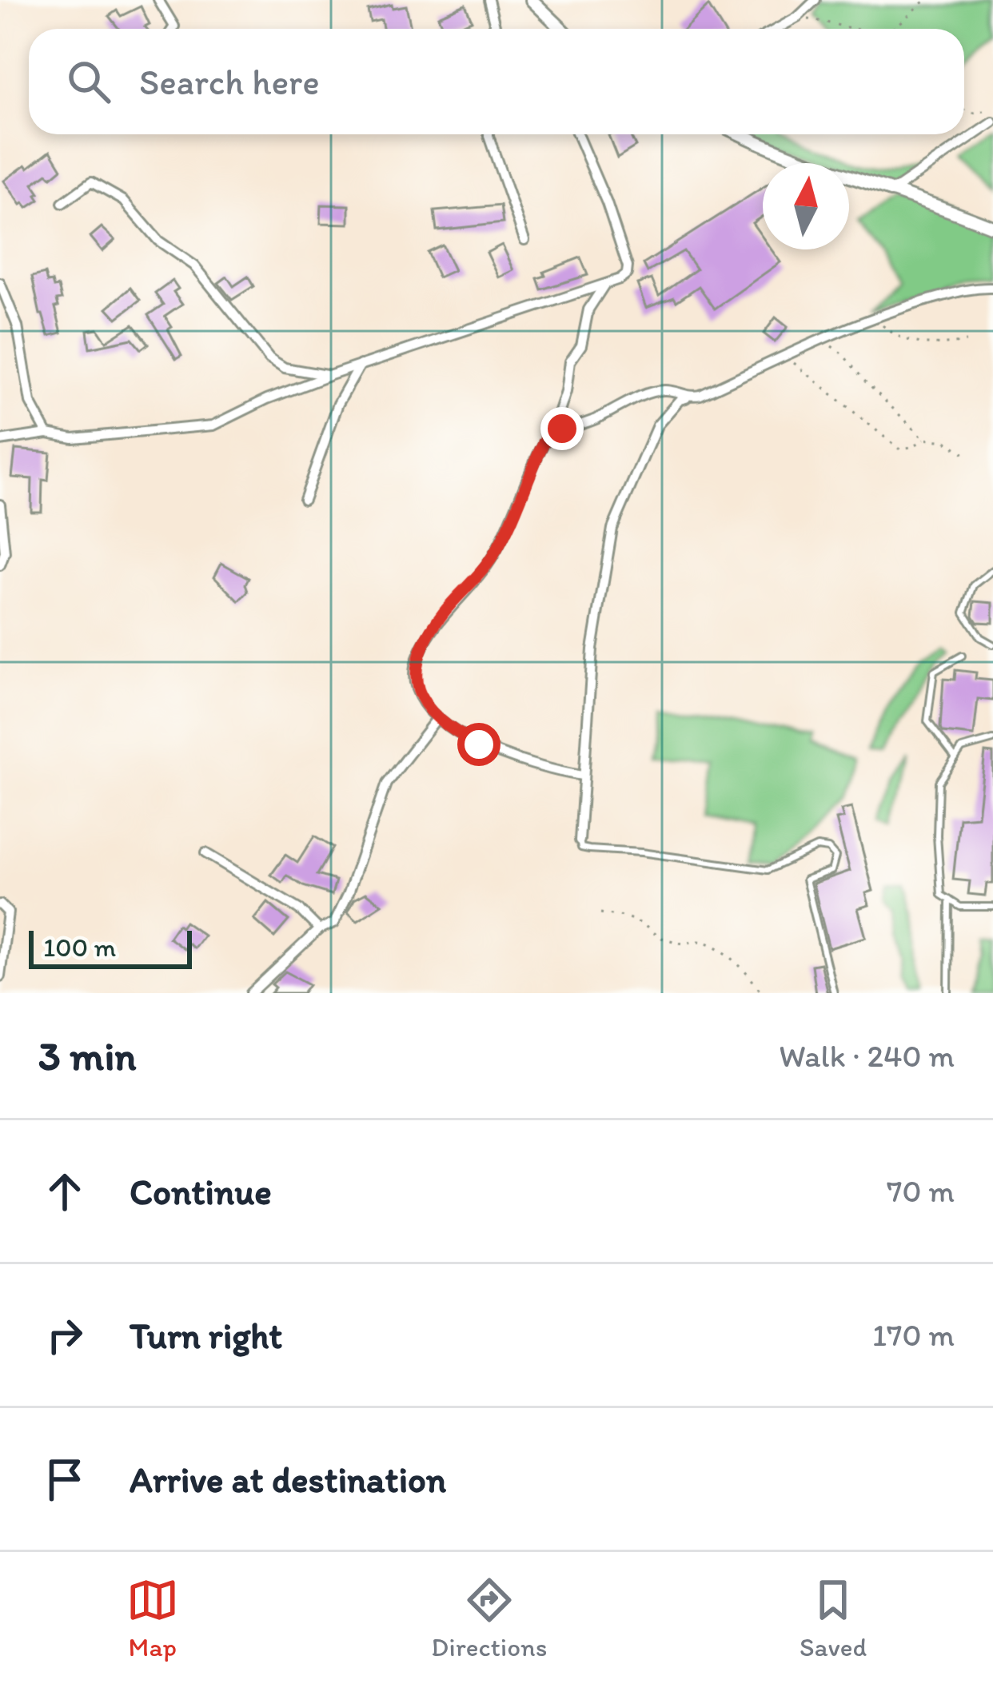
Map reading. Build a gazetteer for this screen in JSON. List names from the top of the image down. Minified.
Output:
{"scale_bar":"100 m","north":"top","page":{"search":"Search here","scale":"100 m","heading":["3 min","Walk · 240 m"],"list":[["Continue","70 m"],["Turn right","170 m"],"Arrive at destination"],"nav":["Map","Directions","Saved"]}}
